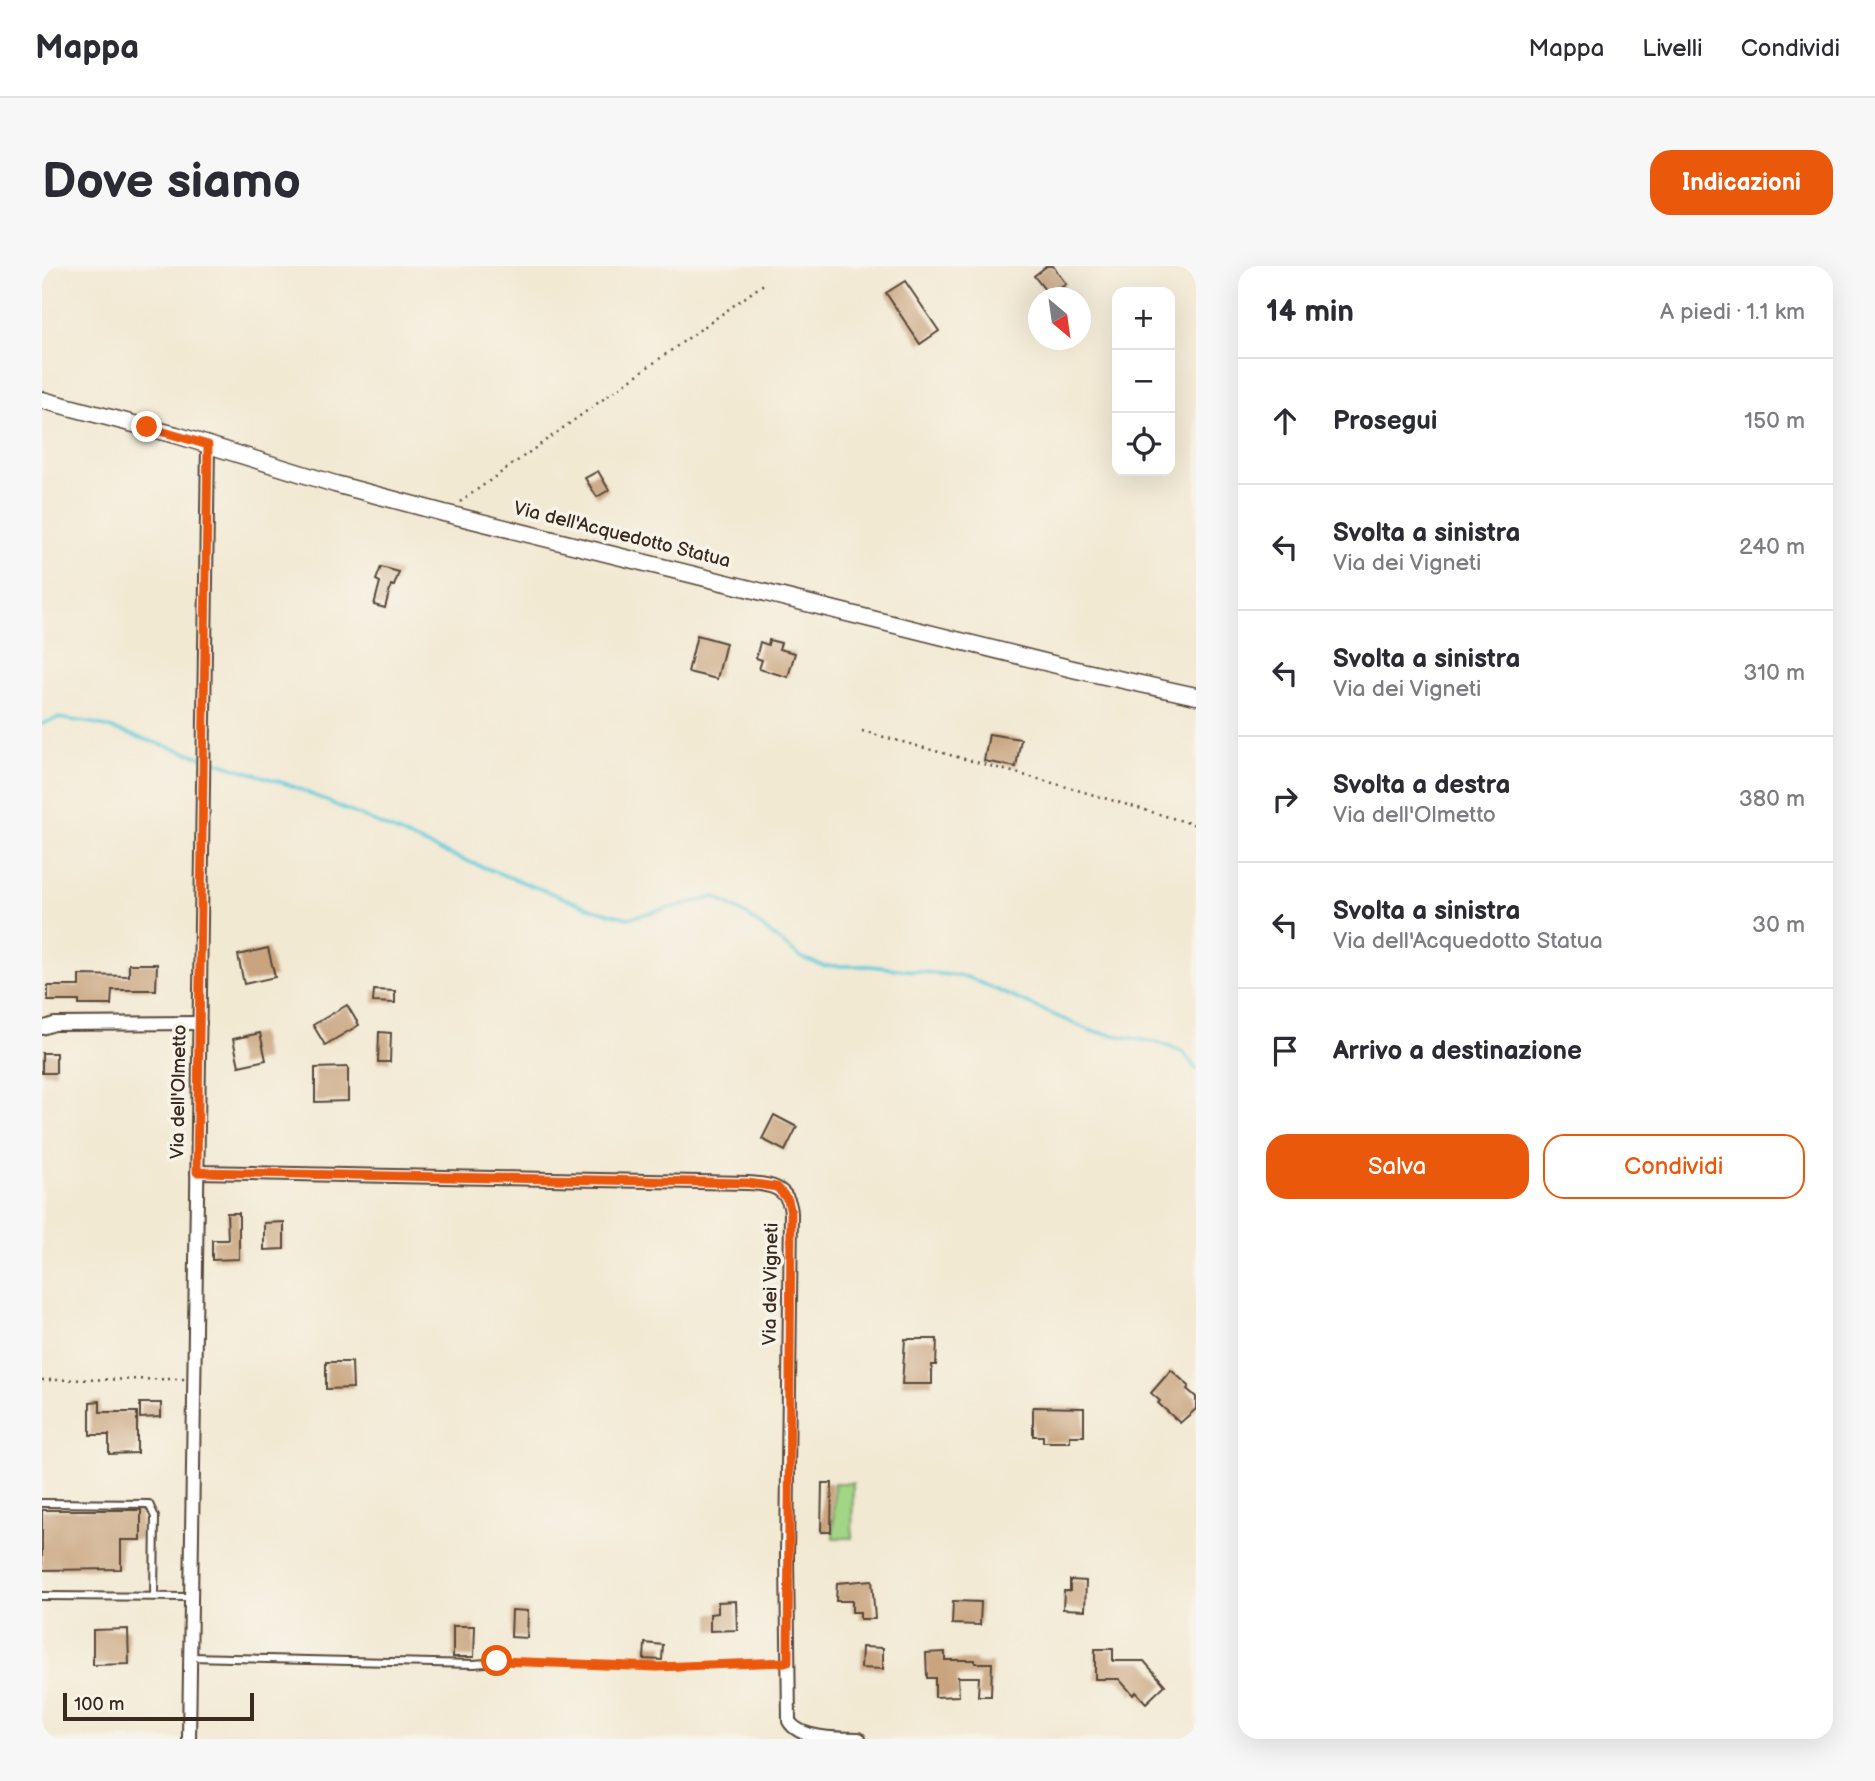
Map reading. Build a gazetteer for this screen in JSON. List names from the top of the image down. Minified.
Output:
{"streets":{"street":["Via dell'Acquedotto Statua","Via dell'Olmetto","Via dei Vigneti"]},"crossings":[["Via dell'Acquedotto Statua","Via dell'Olmetto"],["Via dell'Olmetto","Via dei Vigneti"]],"scale_bar":"100 m","north":"bottom right","page":{"header":"Mappa","nav":["Mappa","Livelli","Condividi"],"buttons":["Indicazioni",["Salva","Condividi"]],"title":"Dove siamo","heading":["14 min","A piedi · 1.1 km"],"map_buttons":["+","−"],"list":[["Prosegui","150 m"],["Svolta a sinistra","Via dei Vigneti","240 m"],["Svolta a sinistra","Via dei Vigneti","310 m"],["Svolta a destra","Via dell'Olmetto","380 m"],["Svolta a sinistra","Via dell'Acquedotto Statua","30 m"],"Arrivo a destinazione"],"scale":"100 m"}}
